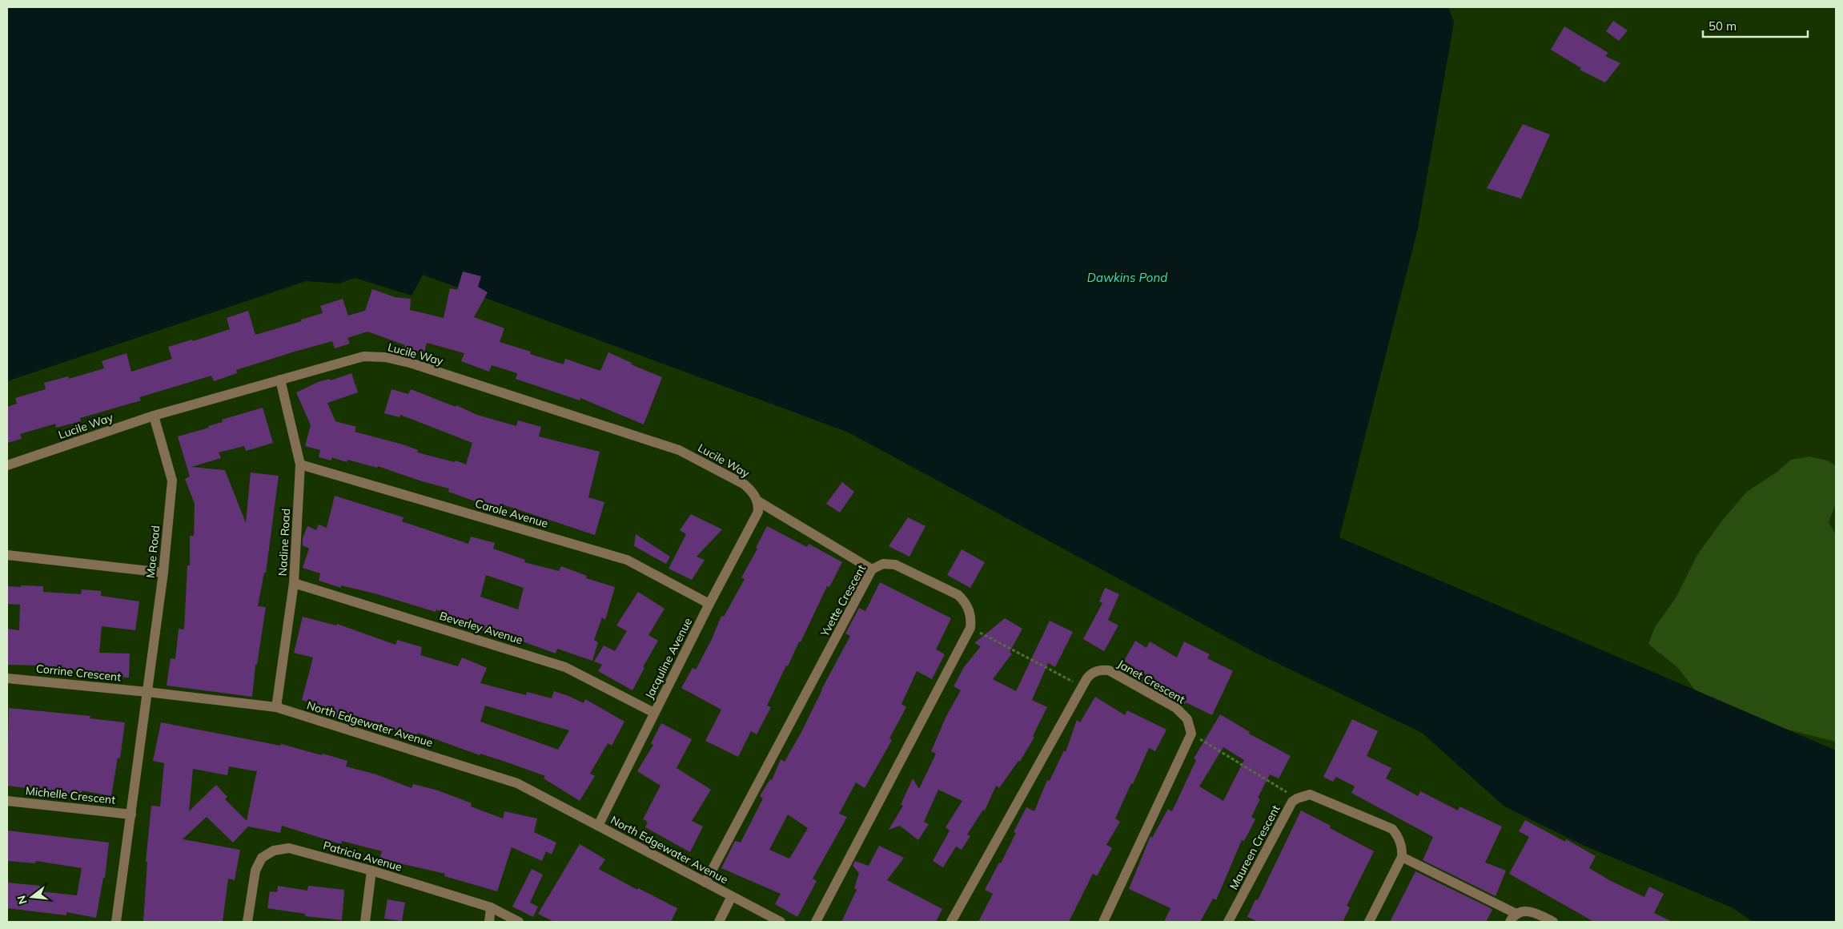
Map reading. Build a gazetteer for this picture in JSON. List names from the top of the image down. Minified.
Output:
{"streets":{"street":["Lucile Way","Carole Avenue","Nadine Road","Mae Road","Yvette Crescent","Beverley Avenue","Jacquline Avenue","Corrine Crescent","Janet Crescent","North Edgewater Avenue","Michelle Crescent","Maureen Crescent","Patricia Avenue"]},"crossings":[["Lucile Way","Nadine Road"],["Lucile Way","Mae Road"],["Lucile Way","Jacquline Avenue"],["Carole Avenue","Nadine Road"],["Carole Avenue","Jacquline Avenue"],["Nadine Road","Beverley Avenue"],["Nadine Road","North Edgewater Avenue"],["Mae Road","Corrine Crescent"],["Mae Road","North Edgewater Avenue"],["Yvette Crescent","North Edgewater Avenue"],["Beverley Avenue","Jacquline Avenue"],["Jacquline Avenue","North Edgewater Avenue"],["Corrine Crescent","North Edgewater Avenue"]],"water":["Dawkins Pond"],"scale_bar":"50 m","north":"left"}
